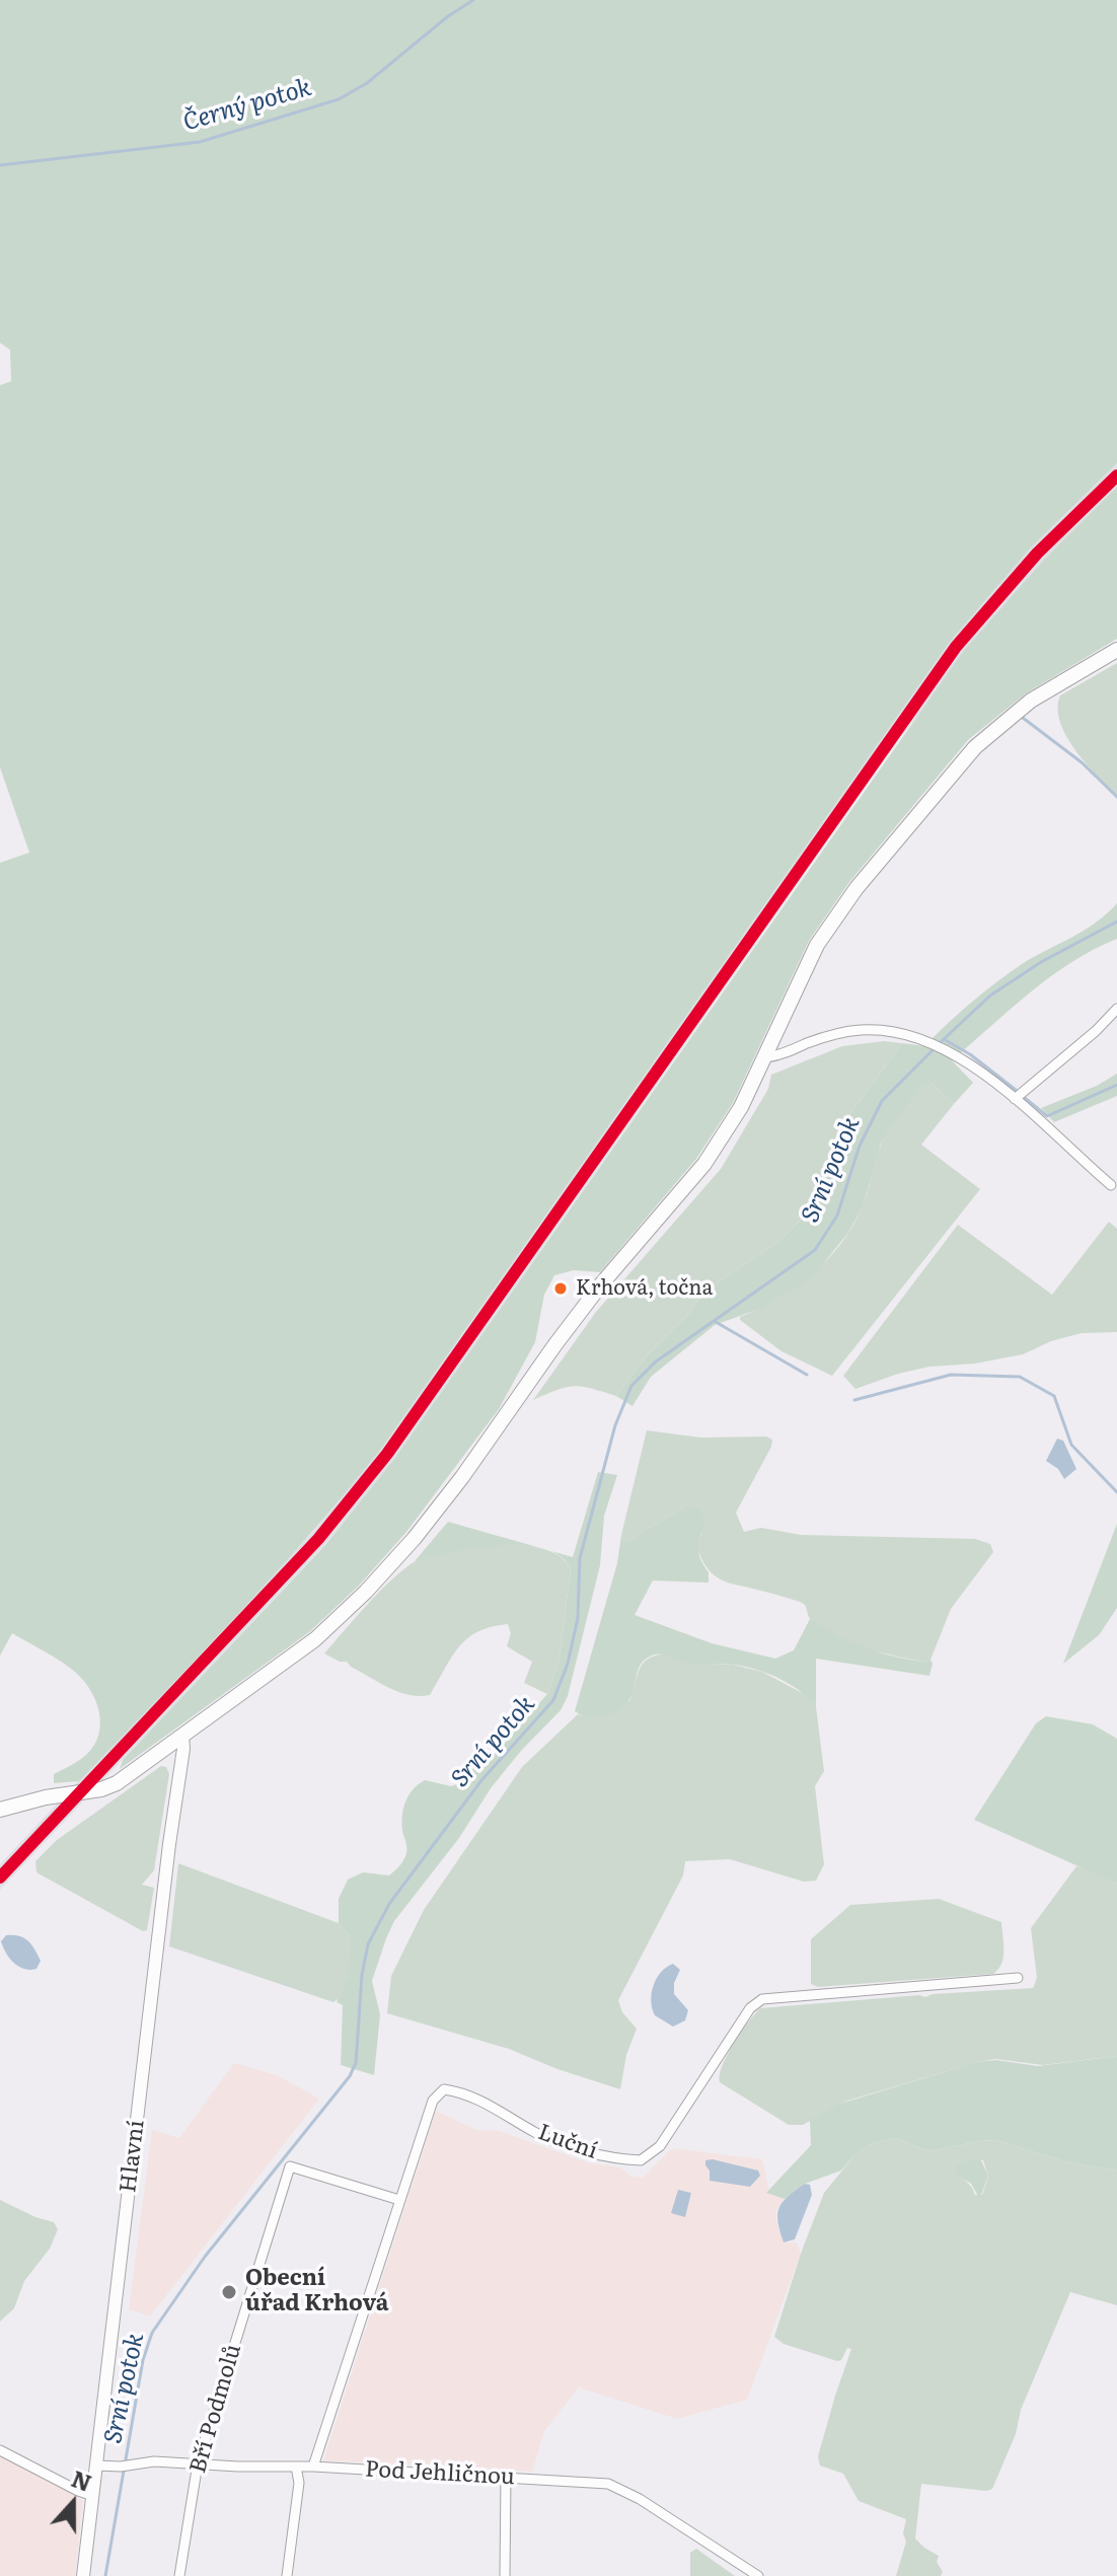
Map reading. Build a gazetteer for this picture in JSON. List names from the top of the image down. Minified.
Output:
{"streets":{"street":["Luční","Hlavní","Bří Podmolů","Pod Jehličnou"]},"crossings":[["Luční","Bří Podmolů"],["Luční","Pod Jehličnou"],["Hlavní","Pod Jehličnou"],["Bří Podmolů","Pod Jehličnou"]],"water":["Černý potok","Srní potok"],"places":["Krhová, točna","Obecní úřad Krhová"],"north":"top"}
